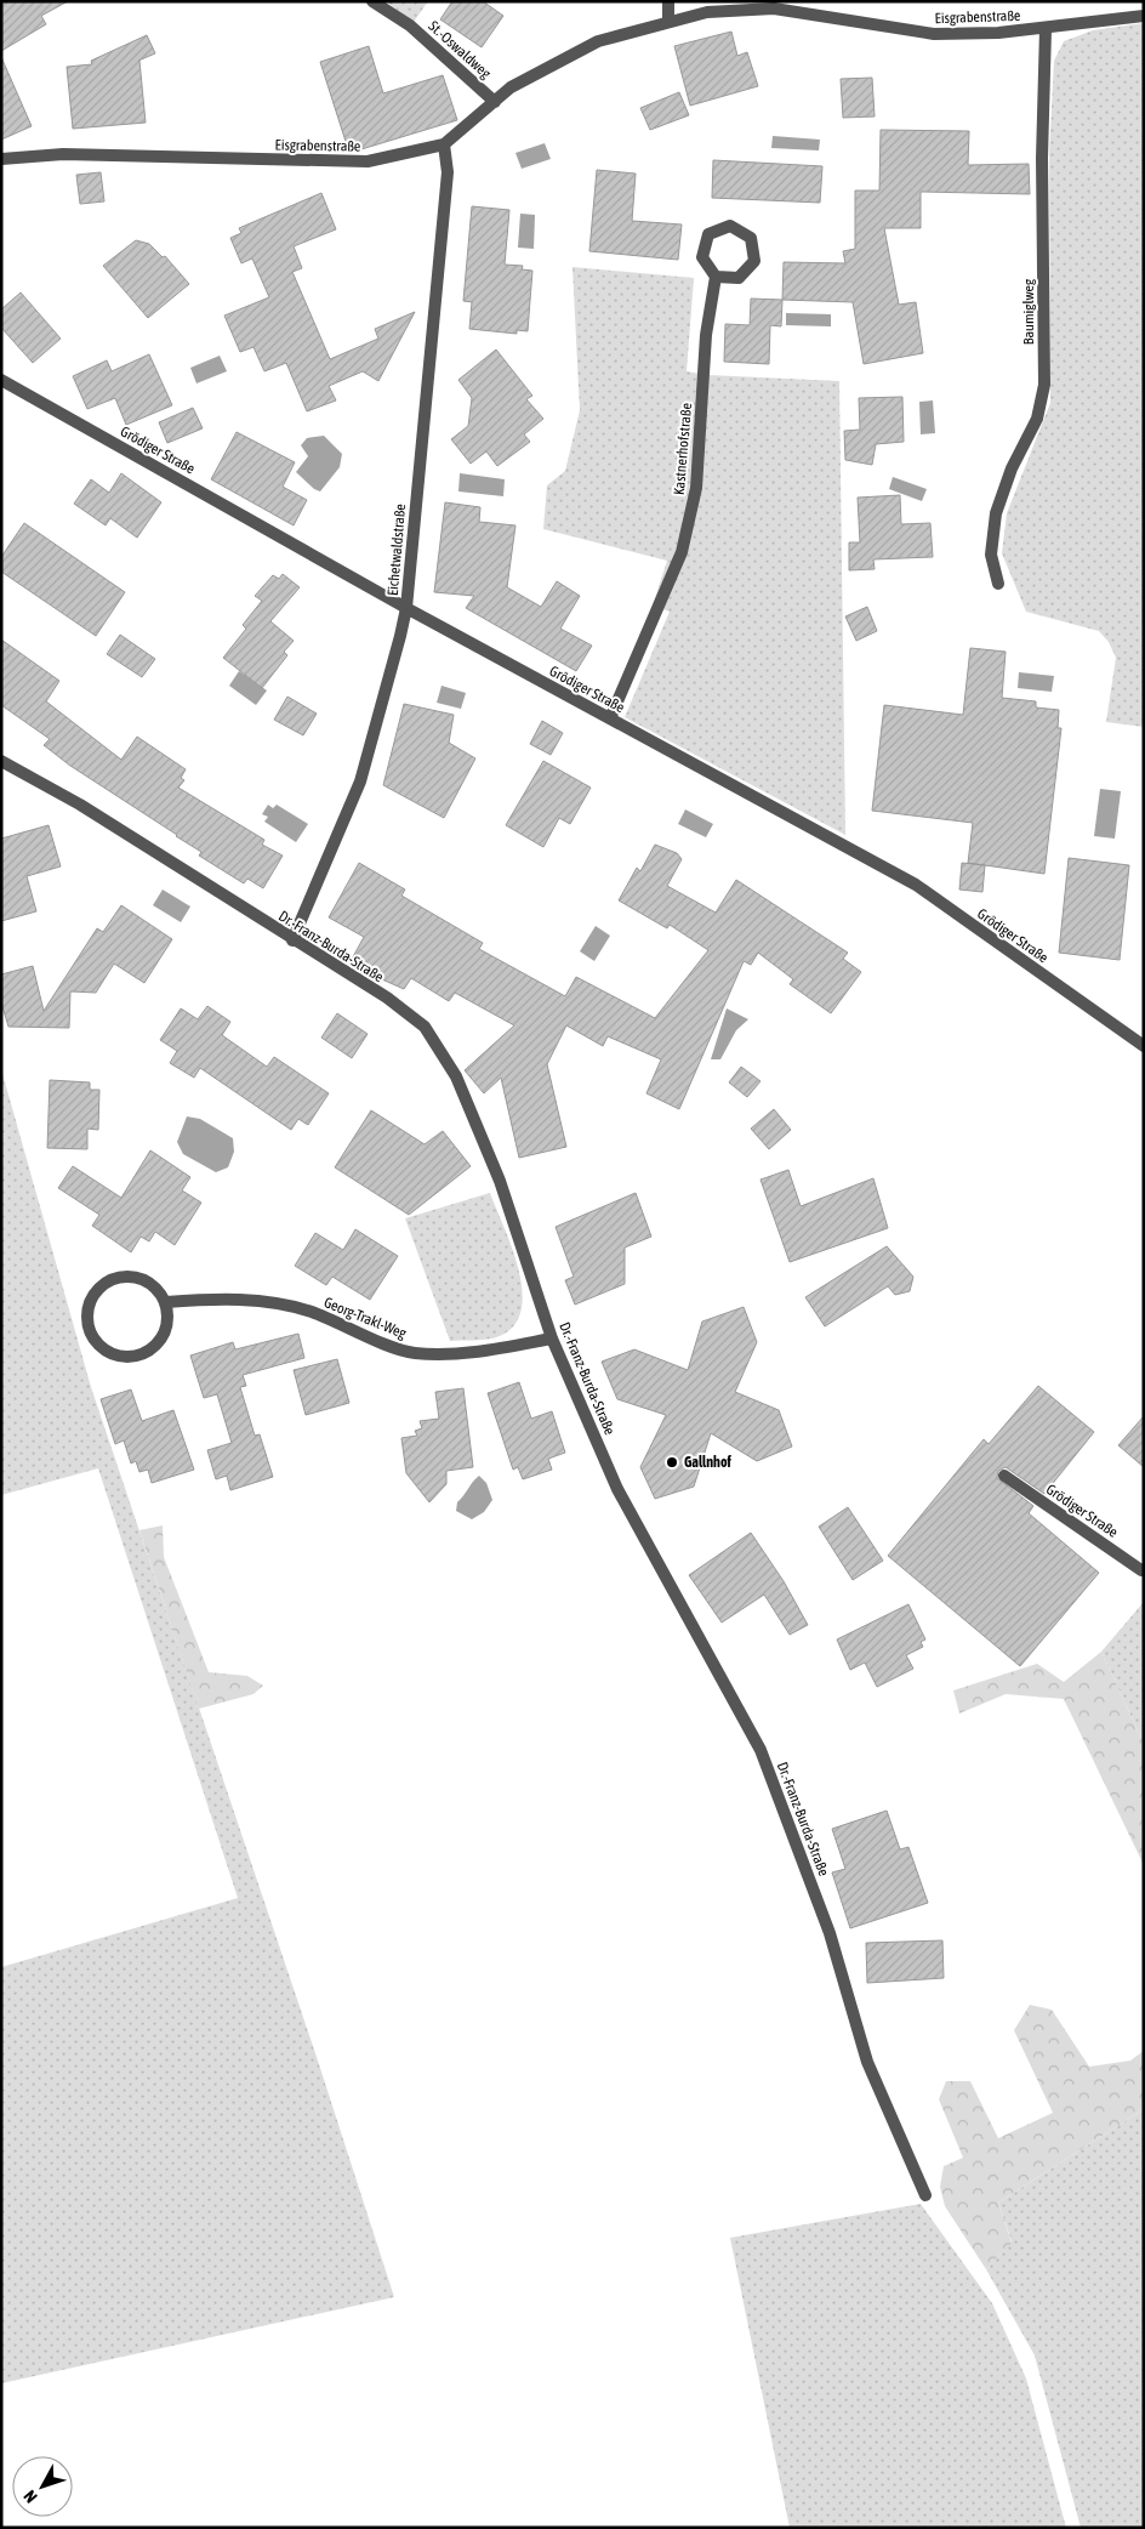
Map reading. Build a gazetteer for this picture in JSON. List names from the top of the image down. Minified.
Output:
{"streets":{"street":["Eisgrabenstraße","St.-Oswaldweg","Baumiglweg","Kastnerhofstraße","Grödiger Straße","Eichetwaldstraße","Dr.-Franz-Burda-Straße","Georg-Trakl-Weg"]},"crossings":[["Eisgrabenstraße","St.-Oswaldweg"],["Eisgrabenstraße","Baumiglweg"],["Eisgrabenstraße","Eichetwaldstraße"],["Kastnerhofstraße","Grödiger Straße"],["Grödiger Straße","Eichetwaldstraße"],["Eichetwaldstraße","Dr.-Franz-Burda-Straße"],["Dr.-Franz-Burda-Straße","Georg-Trakl-Weg"]],"places":["Gallnhof"],"north":"bottom left"}
